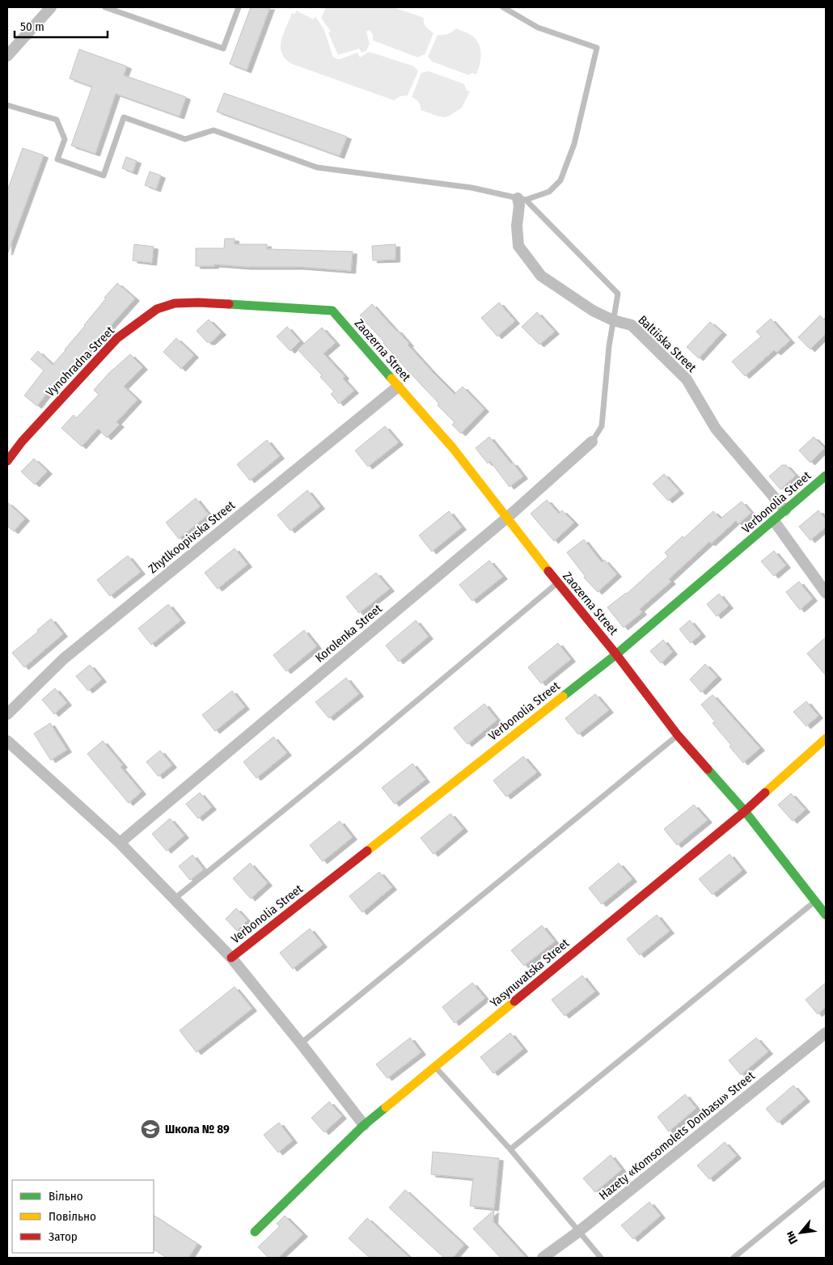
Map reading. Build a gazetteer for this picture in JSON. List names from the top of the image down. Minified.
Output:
{"streets":{"street":["Baltiiska Street","Zaozerna Street","Vynohradna Street","Verbonolia Street","Zhytlkoopivska Street","Korolenka Street","Yasynuvatska Street","Hazety «Komsomolets Donbasu» Street"]},"crossings":[["Baltiiska Street","Verbonolia Street"],["Zaozerna Street","Vynohradna Street"],["Zaozerna Street","Verbonolia Street"],["Zaozerna Street","Zhytlkoopivska Street"],["Zaozerna Street","Korolenka Street"],["Zaozerna Street","Yasynuvatska Street"]],"places":{"school or university":["Школа № 89"]},"legend":["Вільно","Повільно","Затор"],"scale_bar":"50 m","north":"bottom left"}
